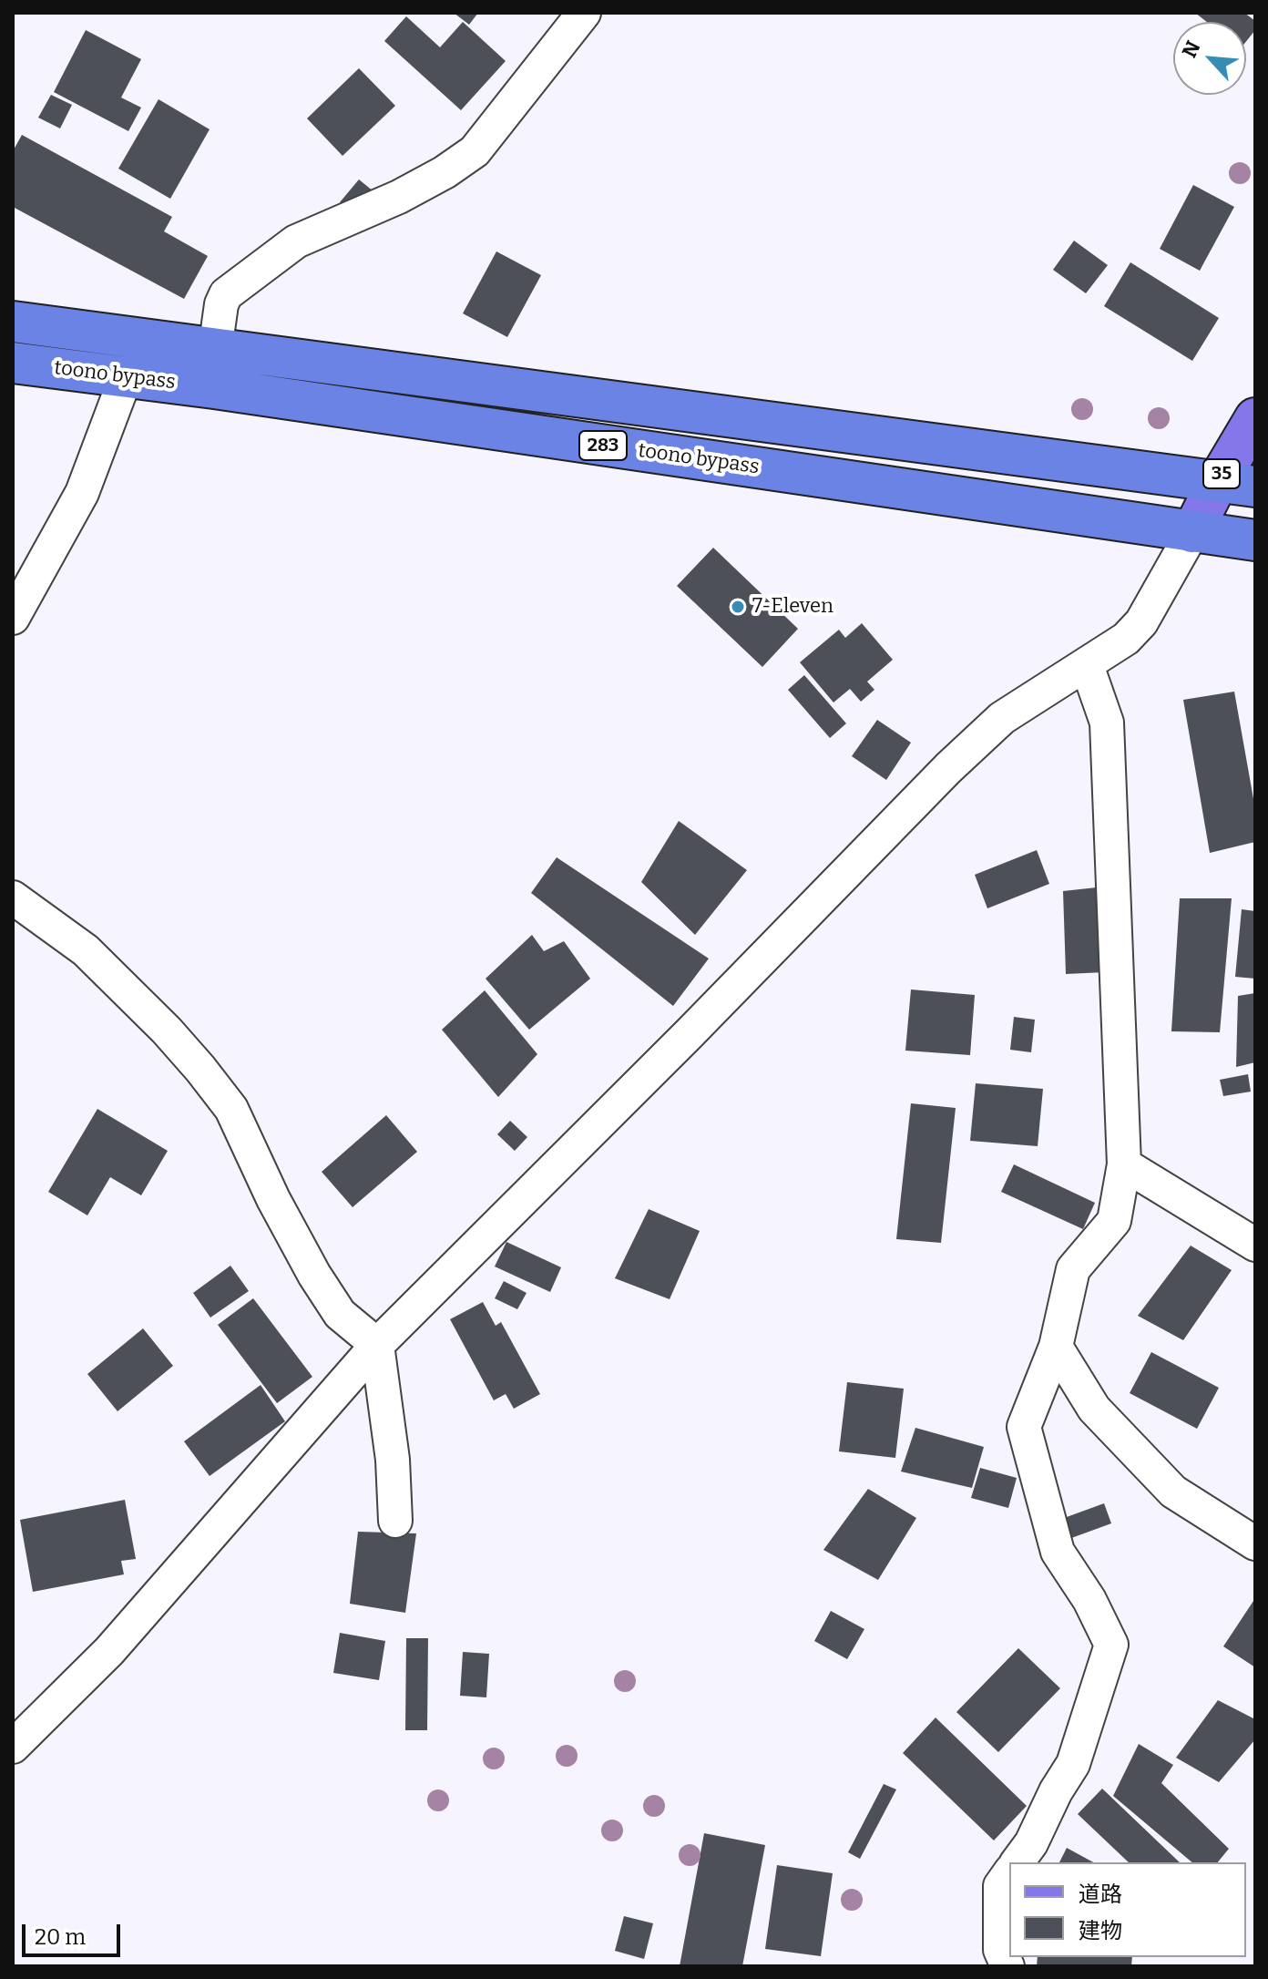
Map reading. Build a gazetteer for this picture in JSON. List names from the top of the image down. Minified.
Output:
{"streets":{"highway":["toono bypass","283"],"main road":["35"]},"crossings":[["toono bypass","35"]],"places":["7-Eleven"],"legend":["道路","建物"],"scale_bar":"20 m","north":"top left"}
